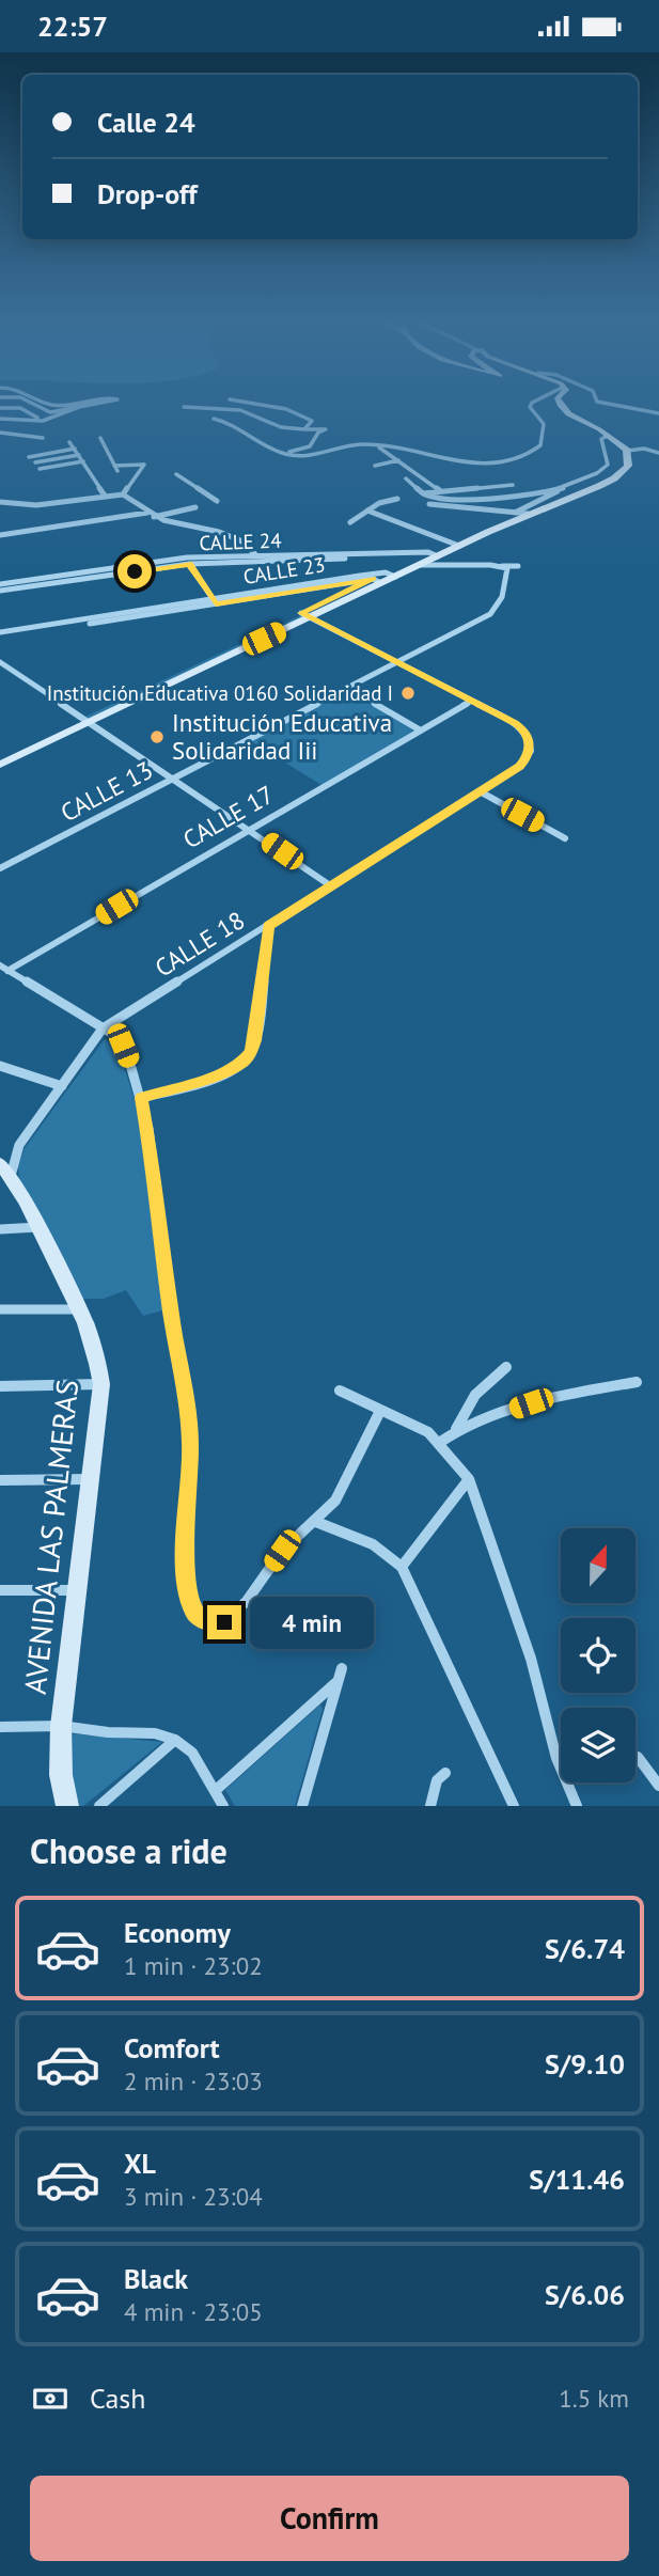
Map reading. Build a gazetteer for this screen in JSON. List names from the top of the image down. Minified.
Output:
{"streets":{"street":["CALLE 24","CALLE 23","CALLE 13","CALLE 17","CALLE 18","AVENIDA LAS PALMERAS"]},"crossings":[["CALLE 17","CALLE 18"],["CALLE 18","AVENIDA LAS PALMERAS"]],"places":["Institución Educativa 0160 Solidaridad I","Institución Educativa Solidaridad Iii"],"north":"top","page":{"status":"22:57","banner":["Calle 24","Drop-off"],"bubble":"4 min","heading":"Choose a ride","list":[{"name":"Economy","note":"1 min · 23:02","value":"S/6.74"},{"name":"Comfort","note":"2 min · 23:03","value":"S/9.10"},{"name":"XL","note":"3 min · 23:04","value":"S/11.46"},{"name":"Black","note":"4 min · 23:05","value":"S/6.06"}],"pay":["Cash","1.5 km"],"buttons":"Confirm"}}
